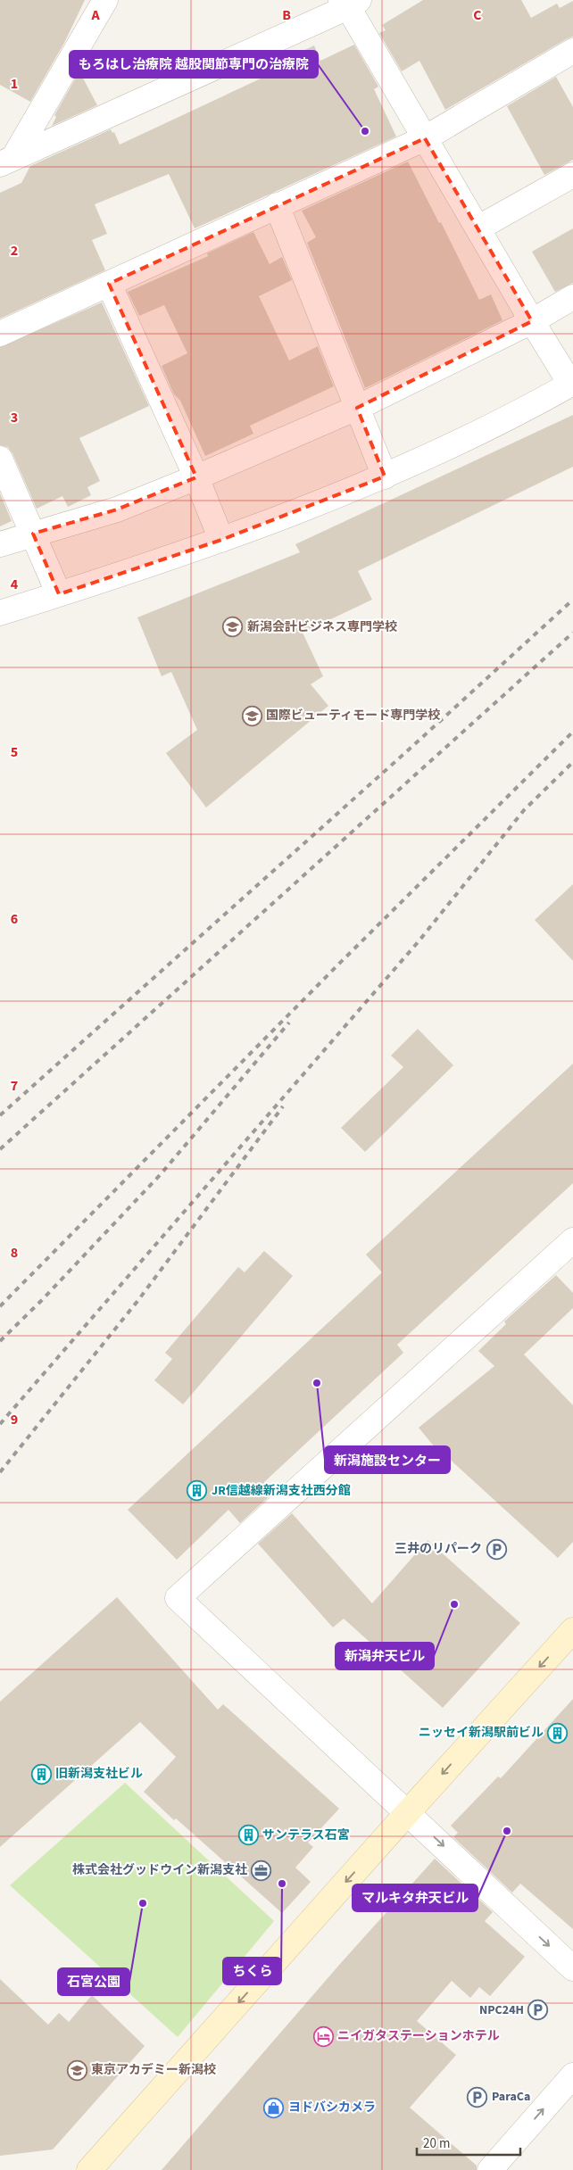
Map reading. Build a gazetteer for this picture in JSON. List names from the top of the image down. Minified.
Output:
{"places":{"other":["もろはし治療院 越股関節専門の治療院","新潟施設センター","新潟弁天ビル","マルキタ弁天ビル","ちくら","石宮公園"],"school or university":["新潟会計ビジネス専門学校","国際ビューティモード専門学校","東京アカデミー新潟校"],"building":["JR信越線新潟支社西分館","ニッセイ新潟駅前ビル","旧新潟支社ビル","サンテラス石宮"],"parking":["三井のリパーク","NPC24H","ParaCa"],"office":["株式会社グッドウイン新潟支社"],"hotel":["ニイガタステーションホテル"],"shop":["ヨドバシカメラ"]},"scale_bar":"20 m","grid":{"columns":["A","B","C"],"rows":["1","2","3","4","5","6","7","8","9"]}}
